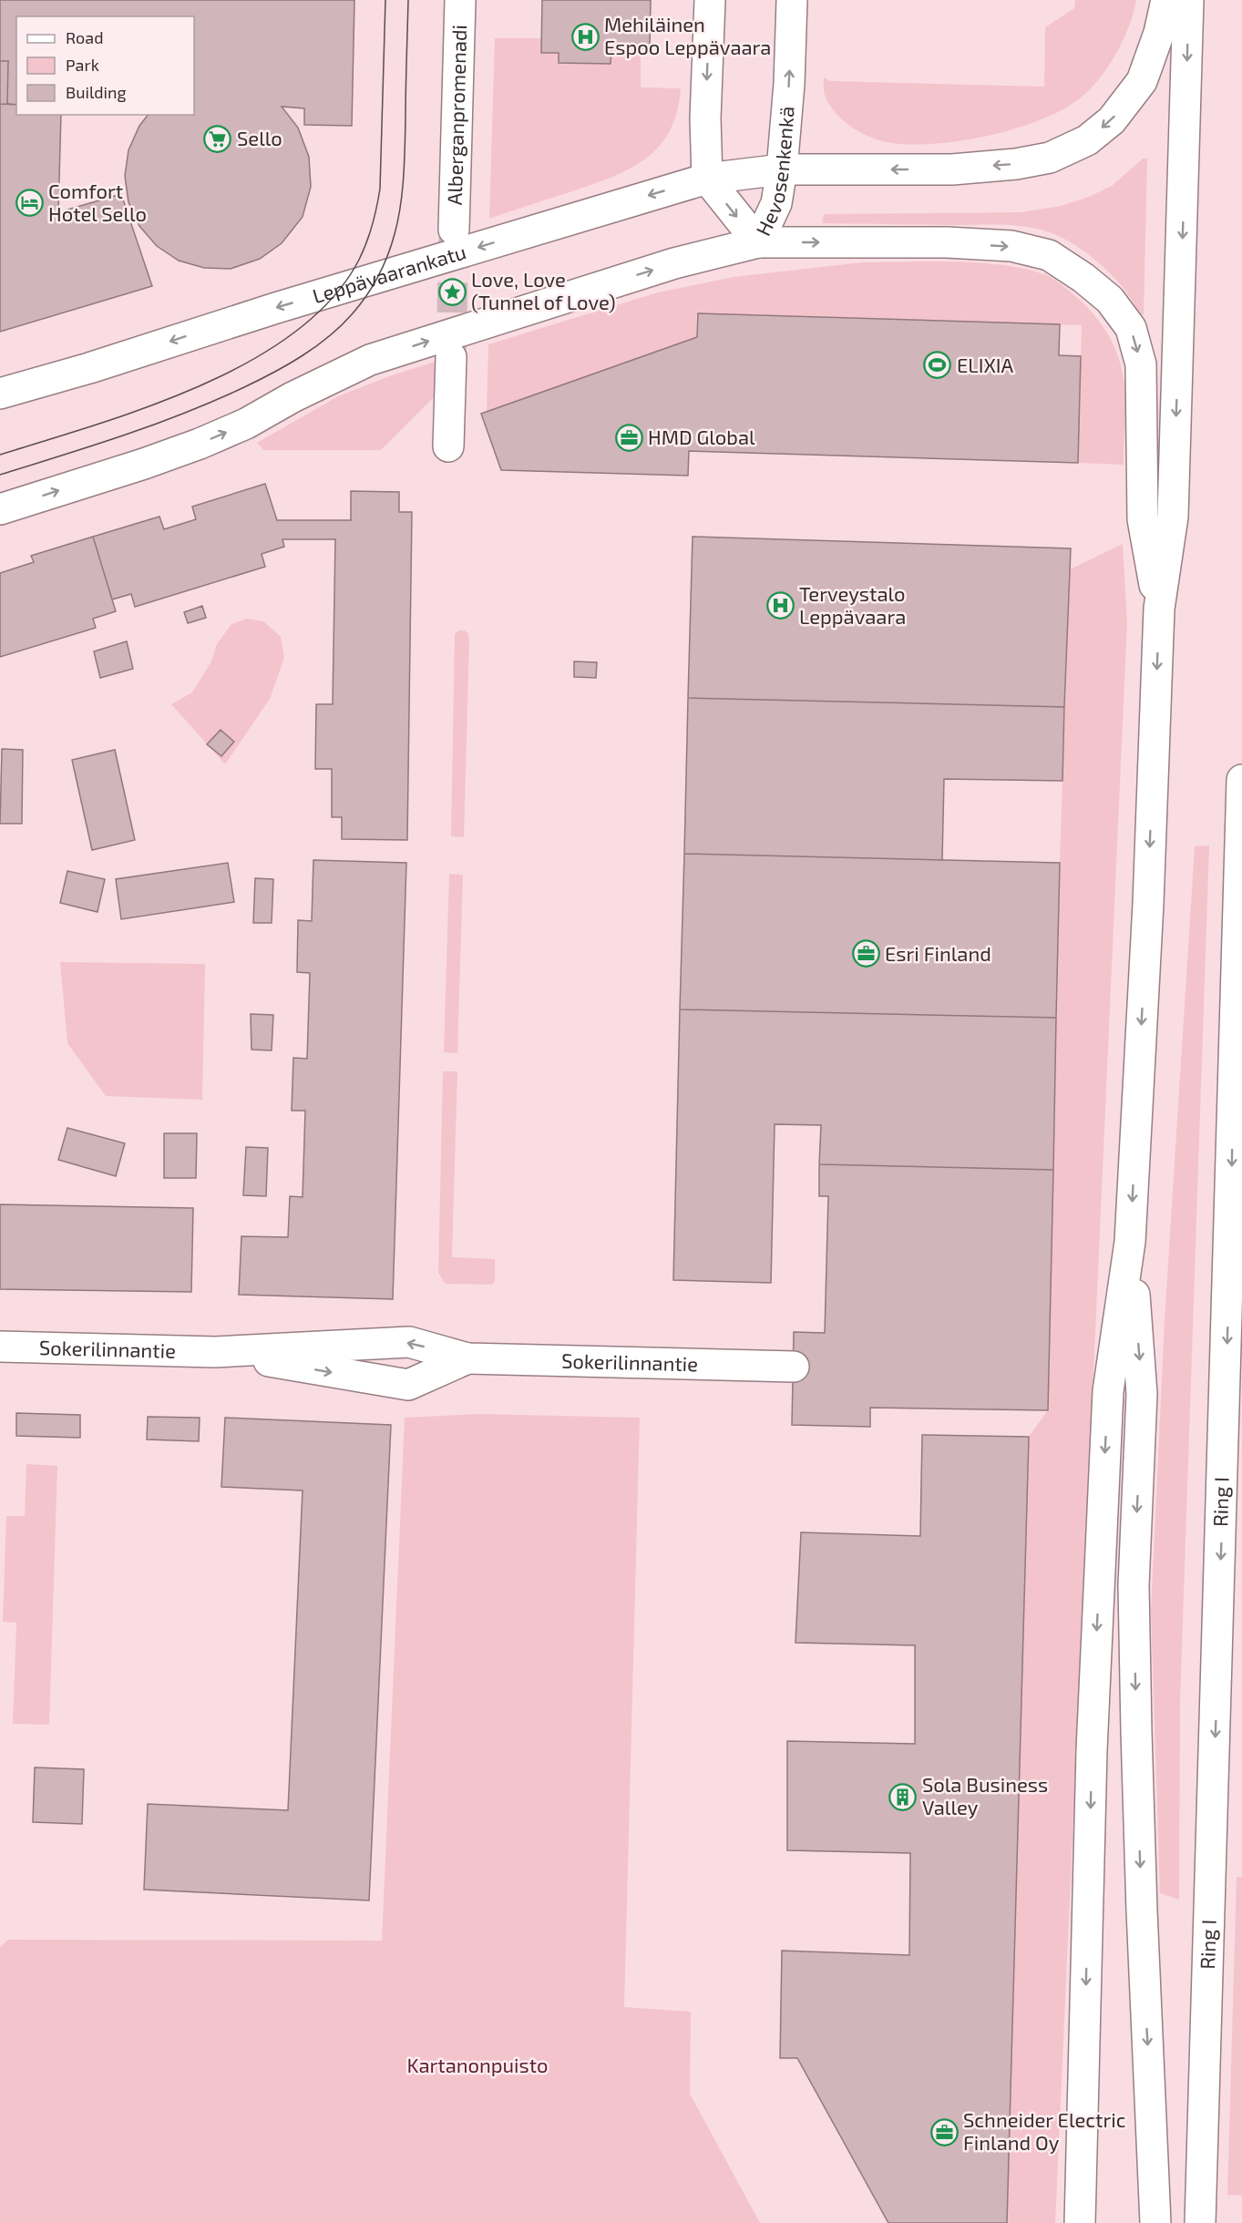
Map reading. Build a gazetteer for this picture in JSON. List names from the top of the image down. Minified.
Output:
{"streets":{"main road":["Alberganpromenadi","Hevosenkenkä","Leppävaarankatu","Sokerilinnantie","Ring I"]},"crossings":[["Hevosenkenkä","Leppävaarankatu"]],"parks":["Kartanonpuisto"],"places":{"hospital":["Mehiläinen Espoo Leppävaara","Terveystalo Leppävaara"],"supermarket":["Sello"],"hotel":["Comfort Hotel Sello"],"place":["Love, Love (Tunnel of Love)"],"sports":["ELIXIA"],"office":["HMD Global","Esri Finland","Schneider Electric Finland Oy"],"building":["Sola Business Valley"]},"legend":["Road","Park","Building"]}
